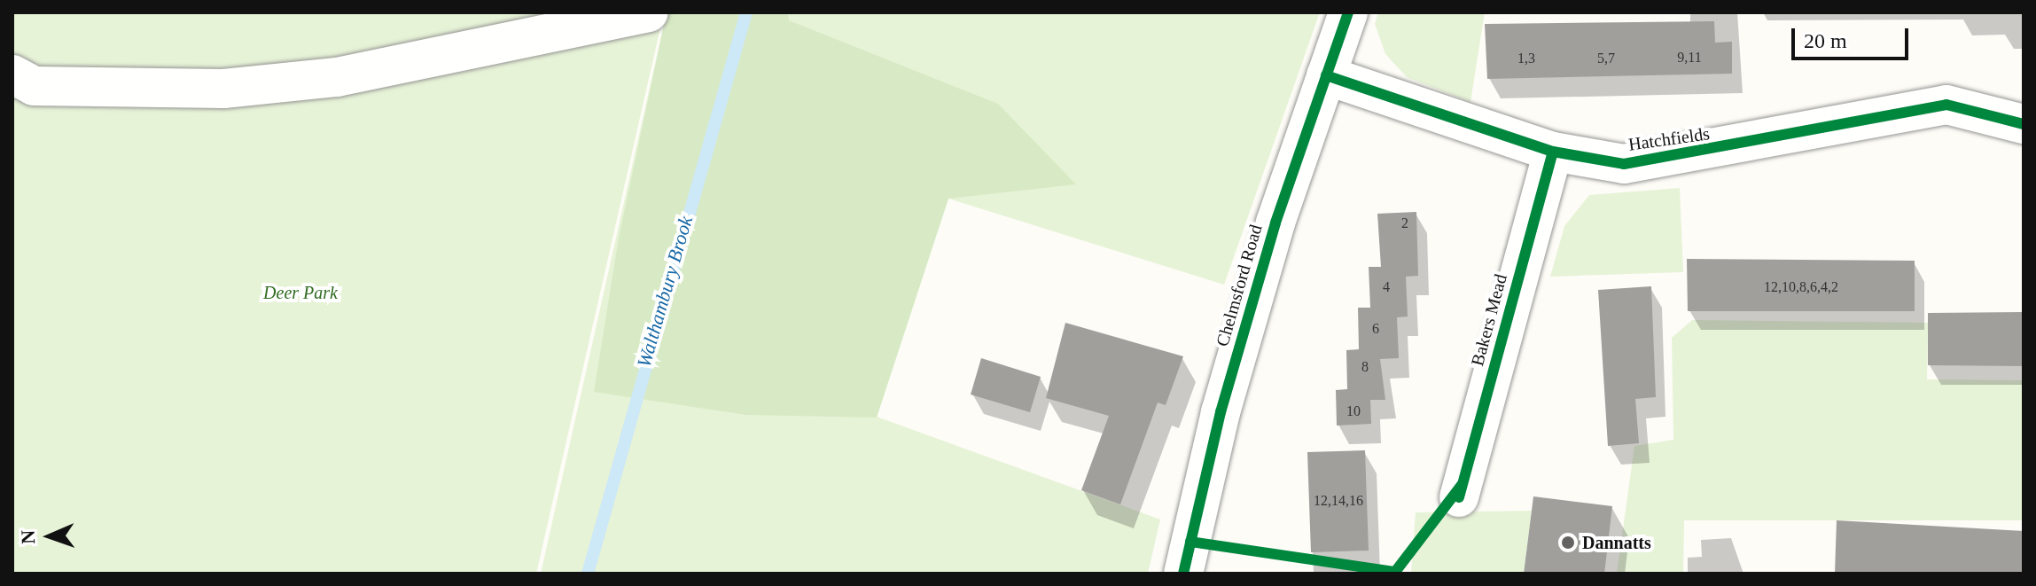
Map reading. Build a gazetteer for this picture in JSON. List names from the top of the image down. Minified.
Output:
{"streets":{"street":["Hatchfields","Chelmsford Road","Bakers Mead"]},"crossings":[["Hatchfields","Chelmsford Road"],["Hatchfields","Bakers Mead"]],"water":["Walthambury Brook"],"parks":["Deer Park"],"places":["Dannatts"],"house_numbers":["9,11","1,3","5,7","2","4","12,10,8,6,4,2","6","8","10","12,14,16"],"scale_bar":"20 m","north":"left"}
